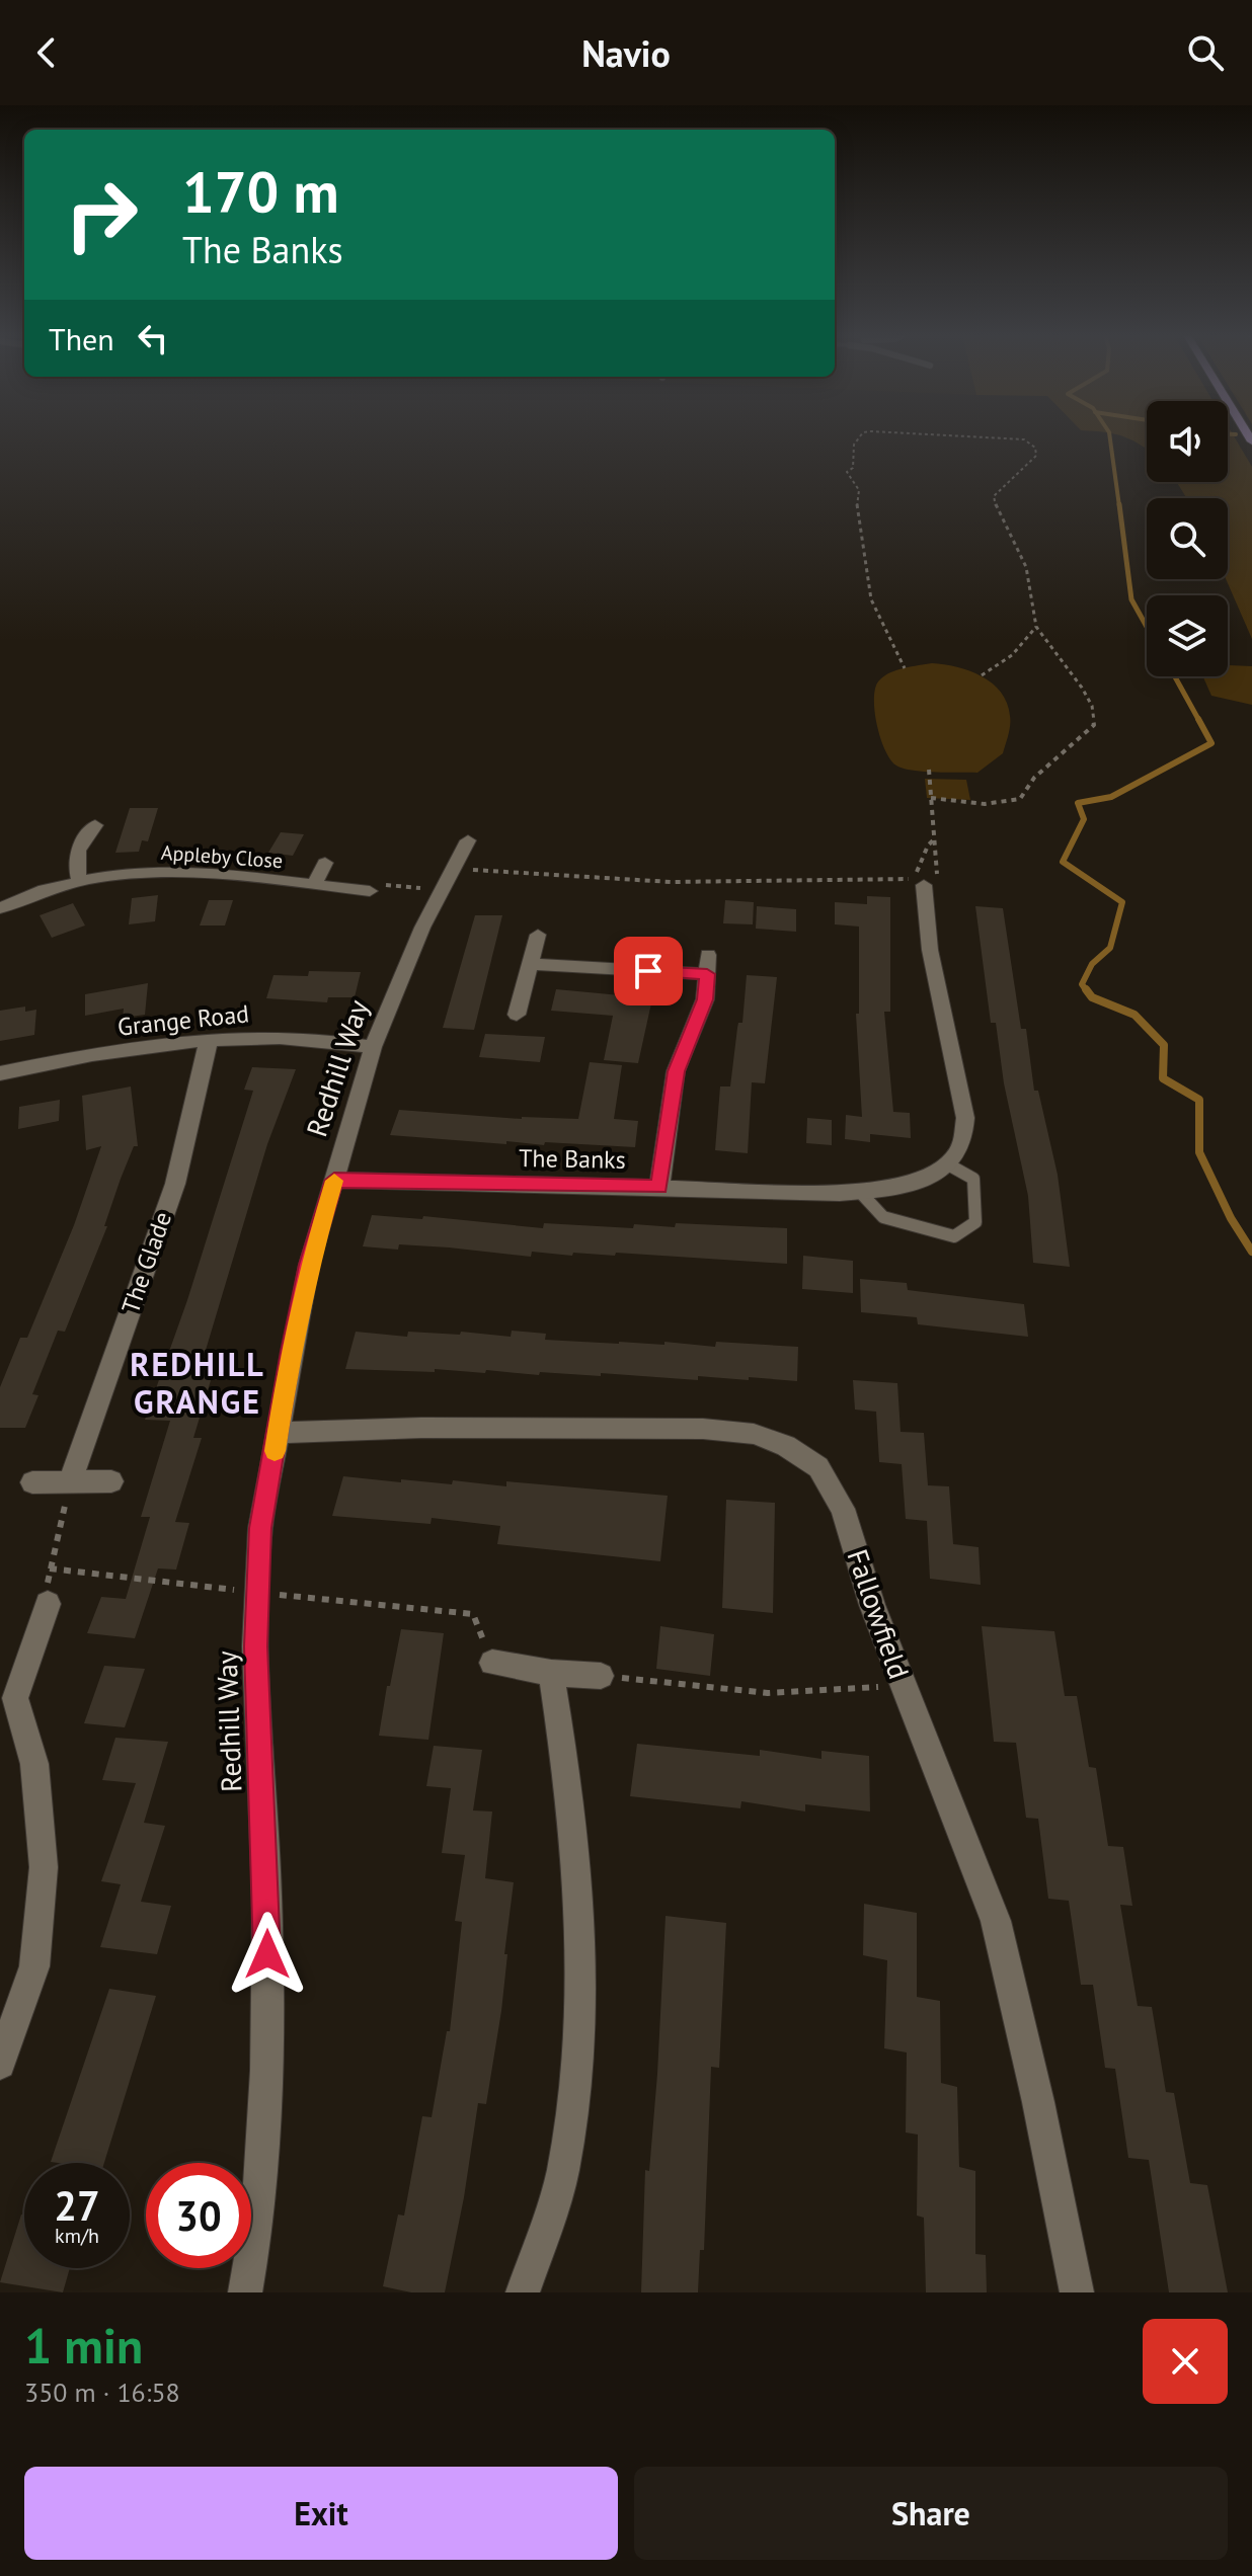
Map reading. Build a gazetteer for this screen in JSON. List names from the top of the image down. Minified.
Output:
{"streets":{"street":["Appleby Close","Grange Road","Redhill Way","The Banks","The Glade","Fallowfield"]},"crossings":[["Grange Road","Redhill Way"],["Grange Road","The Glade"],["Redhill Way","The Banks"],["Redhill Way","Fallowfield"]],"districts":["REDHILL GRANGE"],"page":{"header":"Navio","turn":["170 m","The Banks"],"then":"Then","speed":"27 km/h","limit":"30","heading":["1 min","350 m · 16:58"],"buttons":["Exit","Share"]}}
